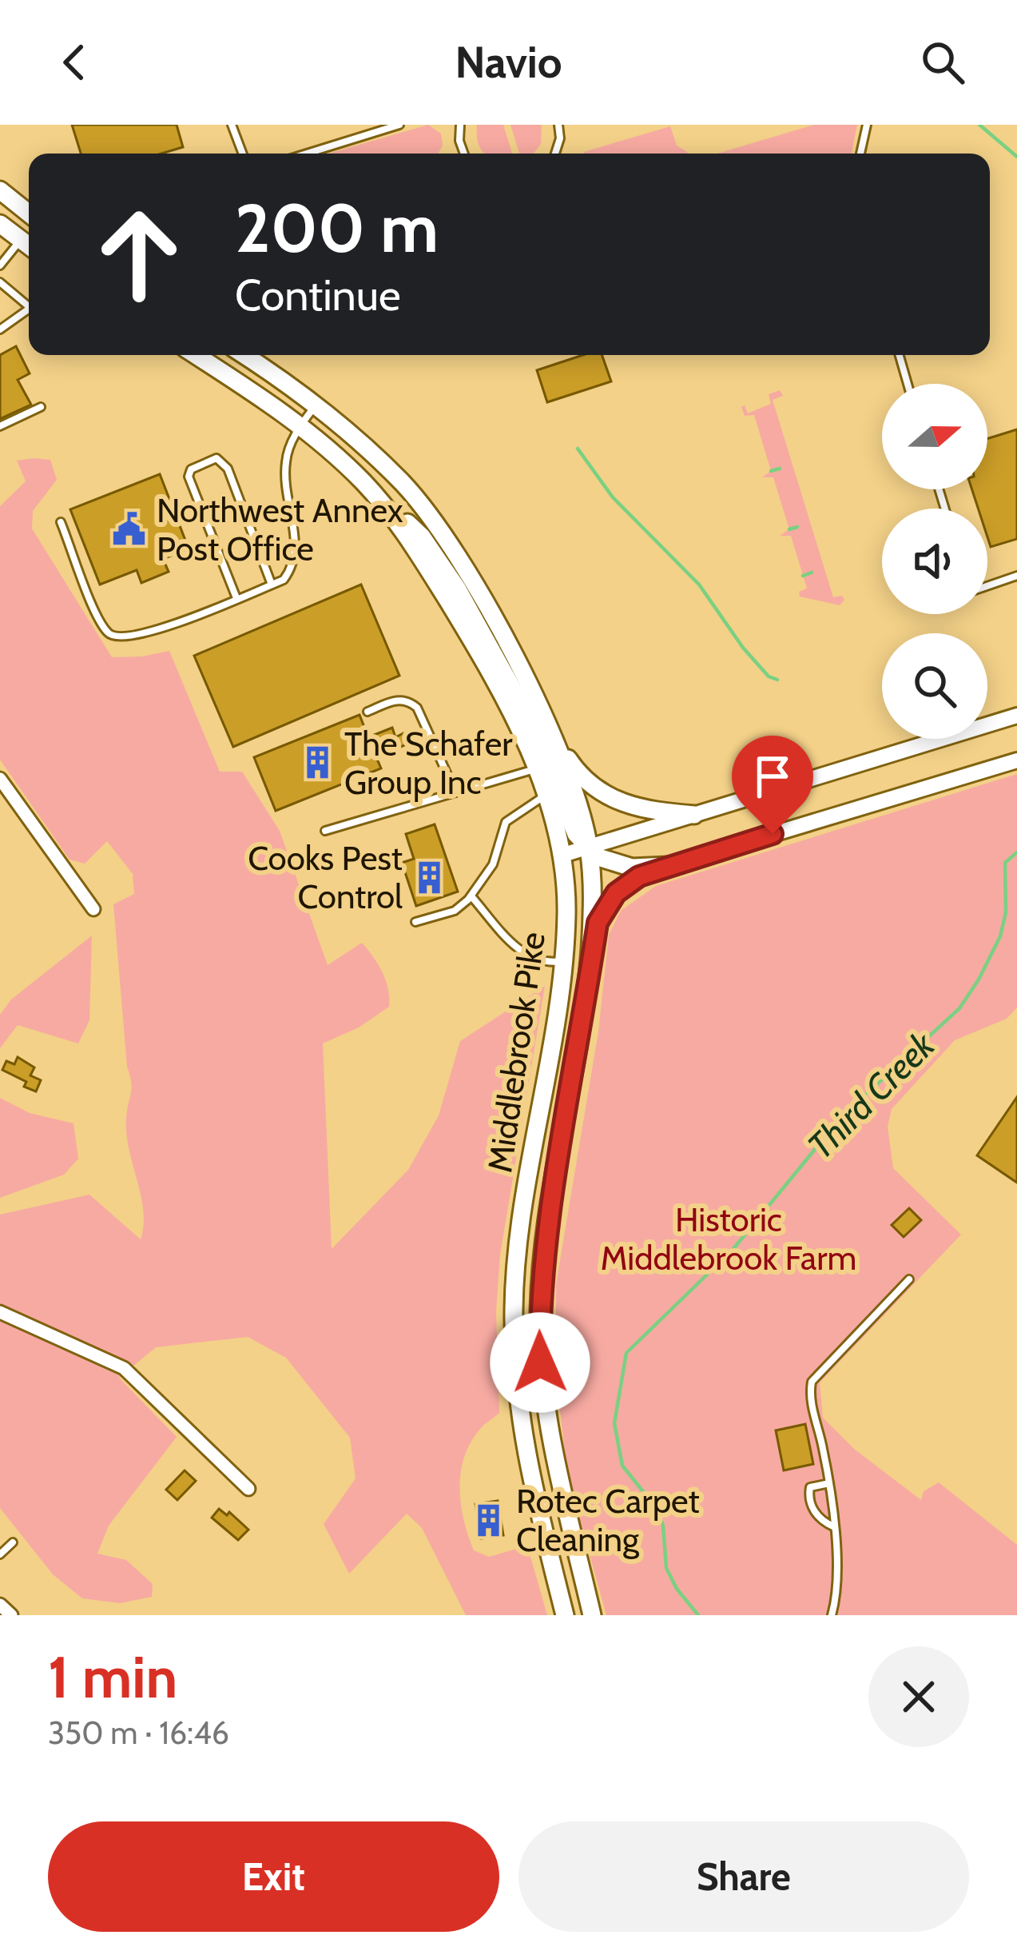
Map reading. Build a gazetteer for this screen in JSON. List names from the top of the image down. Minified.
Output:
{"streets":{"main road":["Middlebrook Pike"]},"water":["Third Creek"],"parks":["Historic Middlebrook Farm"],"places":{"public building":["Northwest Annex Post Office"],"building":["The Schafer Group Inc","Cooks Pest Control","Rotec Carpet Cleaning"]},"north":"right","page":{"header":"Navio","turn":["200 m","Continue"],"heading":["1 min","350 m · 16:46"],"buttons":["Exit","Share"]}}
